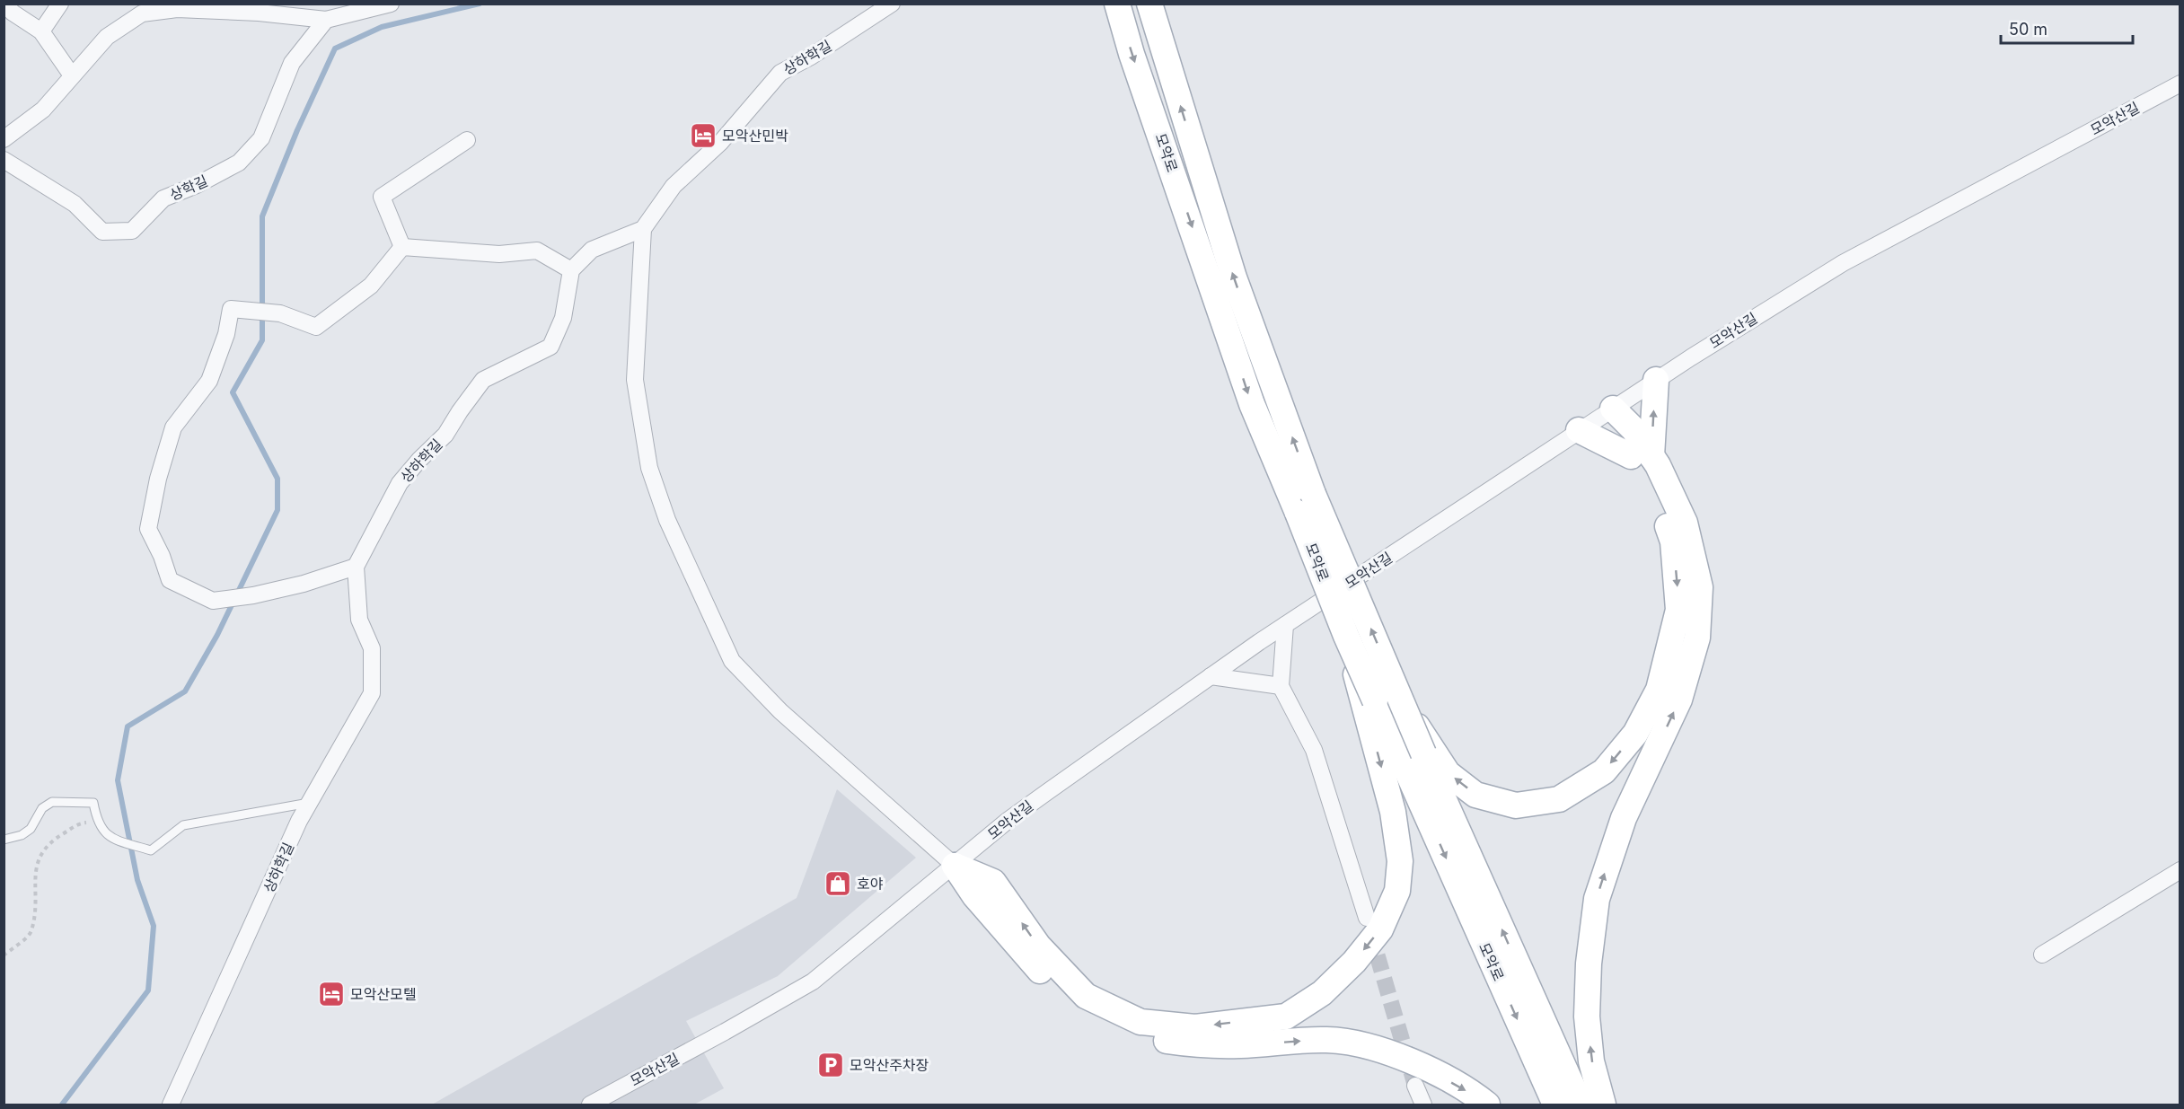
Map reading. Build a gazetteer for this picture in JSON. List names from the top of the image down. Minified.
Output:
{"streets":{"main road":["모악로"],"street":["상하학길","모악산길","상학길"]},"places":{"hotel":["모악산민박","모악산모텔"],"shop":["호야"],"parking":["모악산주차장"]},"scale_bar":"50 m"}
